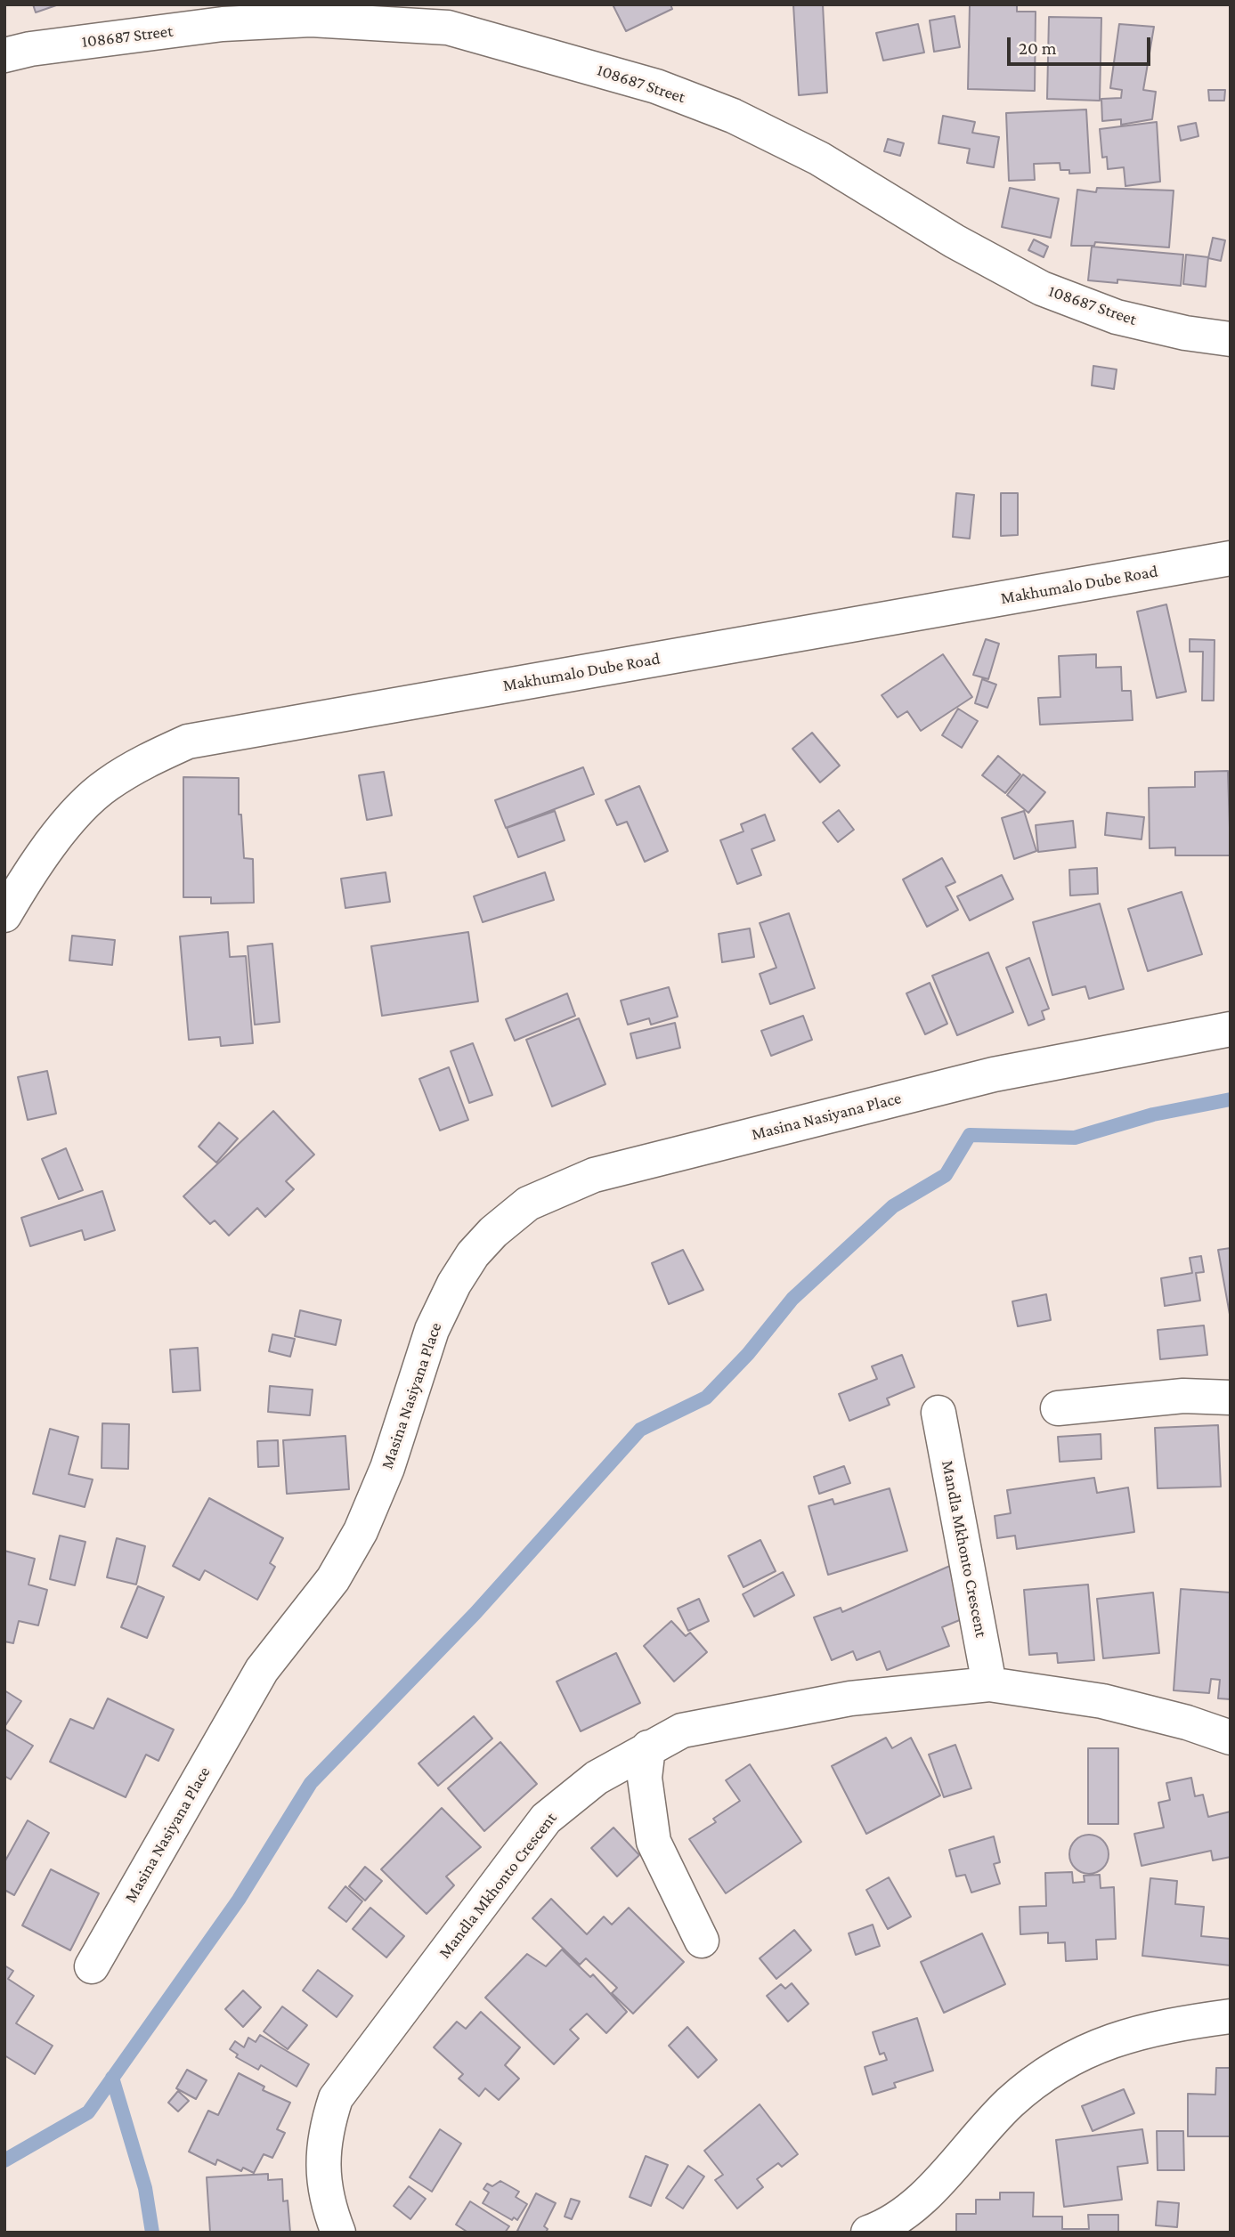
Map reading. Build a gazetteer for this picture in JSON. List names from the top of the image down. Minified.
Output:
{"streets":{"street":["108687 Street","Makhumalo Dube Road","Masina Nasiyana Place","Mandla Mkhonto Crescent"]},"scale_bar":"20 m"}
